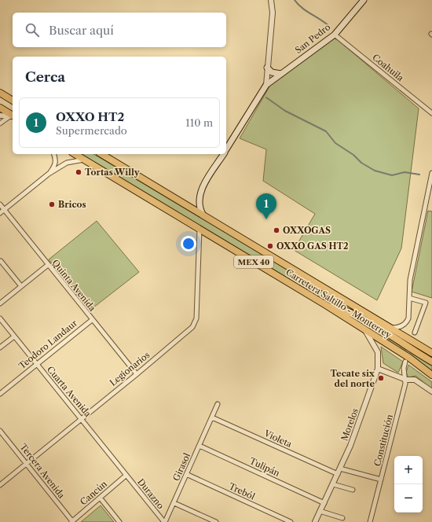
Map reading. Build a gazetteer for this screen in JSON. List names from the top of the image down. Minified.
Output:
{"streets":{"main road":["San Pedro","MEX 40","Carretera Saltillo - Monterrey"],"street":["Coahuila","Quinta Avenida","Teodoro Landaur","Legionarios","Cuarta Avenida","Morelos","Violeta","Constitución","Girasol","Tulipán","Tercera Avenida","Treból","Cancún","Durazno"]},"crossings":[["San Pedro","Coahuila"],["San Pedro","Carretera Saltillo - Monterrey"],["Quinta Avenida","Teodoro Landaur"],["Quinta Avenida","Legionarios"],["Carretera Saltillo - Monterrey","Legionarios"],["Carretera Saltillo - Monterrey","Morelos"],["Teodoro Landaur","Cuarta Avenida"],["Legionarios","Cuarta Avenida"],["Legionarios","Tercera Avenida"],["Cuarta Avenida","Cancún"],["Cuarta Avenida","Durazno"],["Morelos","Violeta"],["Morelos","Tulipán"],["Violeta","Girasol"],["Girasol","Tulipán"],["Girasol","Treból"],["Girasol","Durazno"],["Tercera Avenida","Cancún"],["Cancún","Durazno"]],"places":["Tortas Willy","Bricos","OXXOGAS","OXXO GAS HT2","Tecate six del norte"],"page":{"search":"Buscar aquí","heading":"Cerca","list":[{"mark":"1","name":"OXXO HT2","note":"Supermercado","value":"110 m"}],"pins":"1","map_buttons":["+","−"]}}
